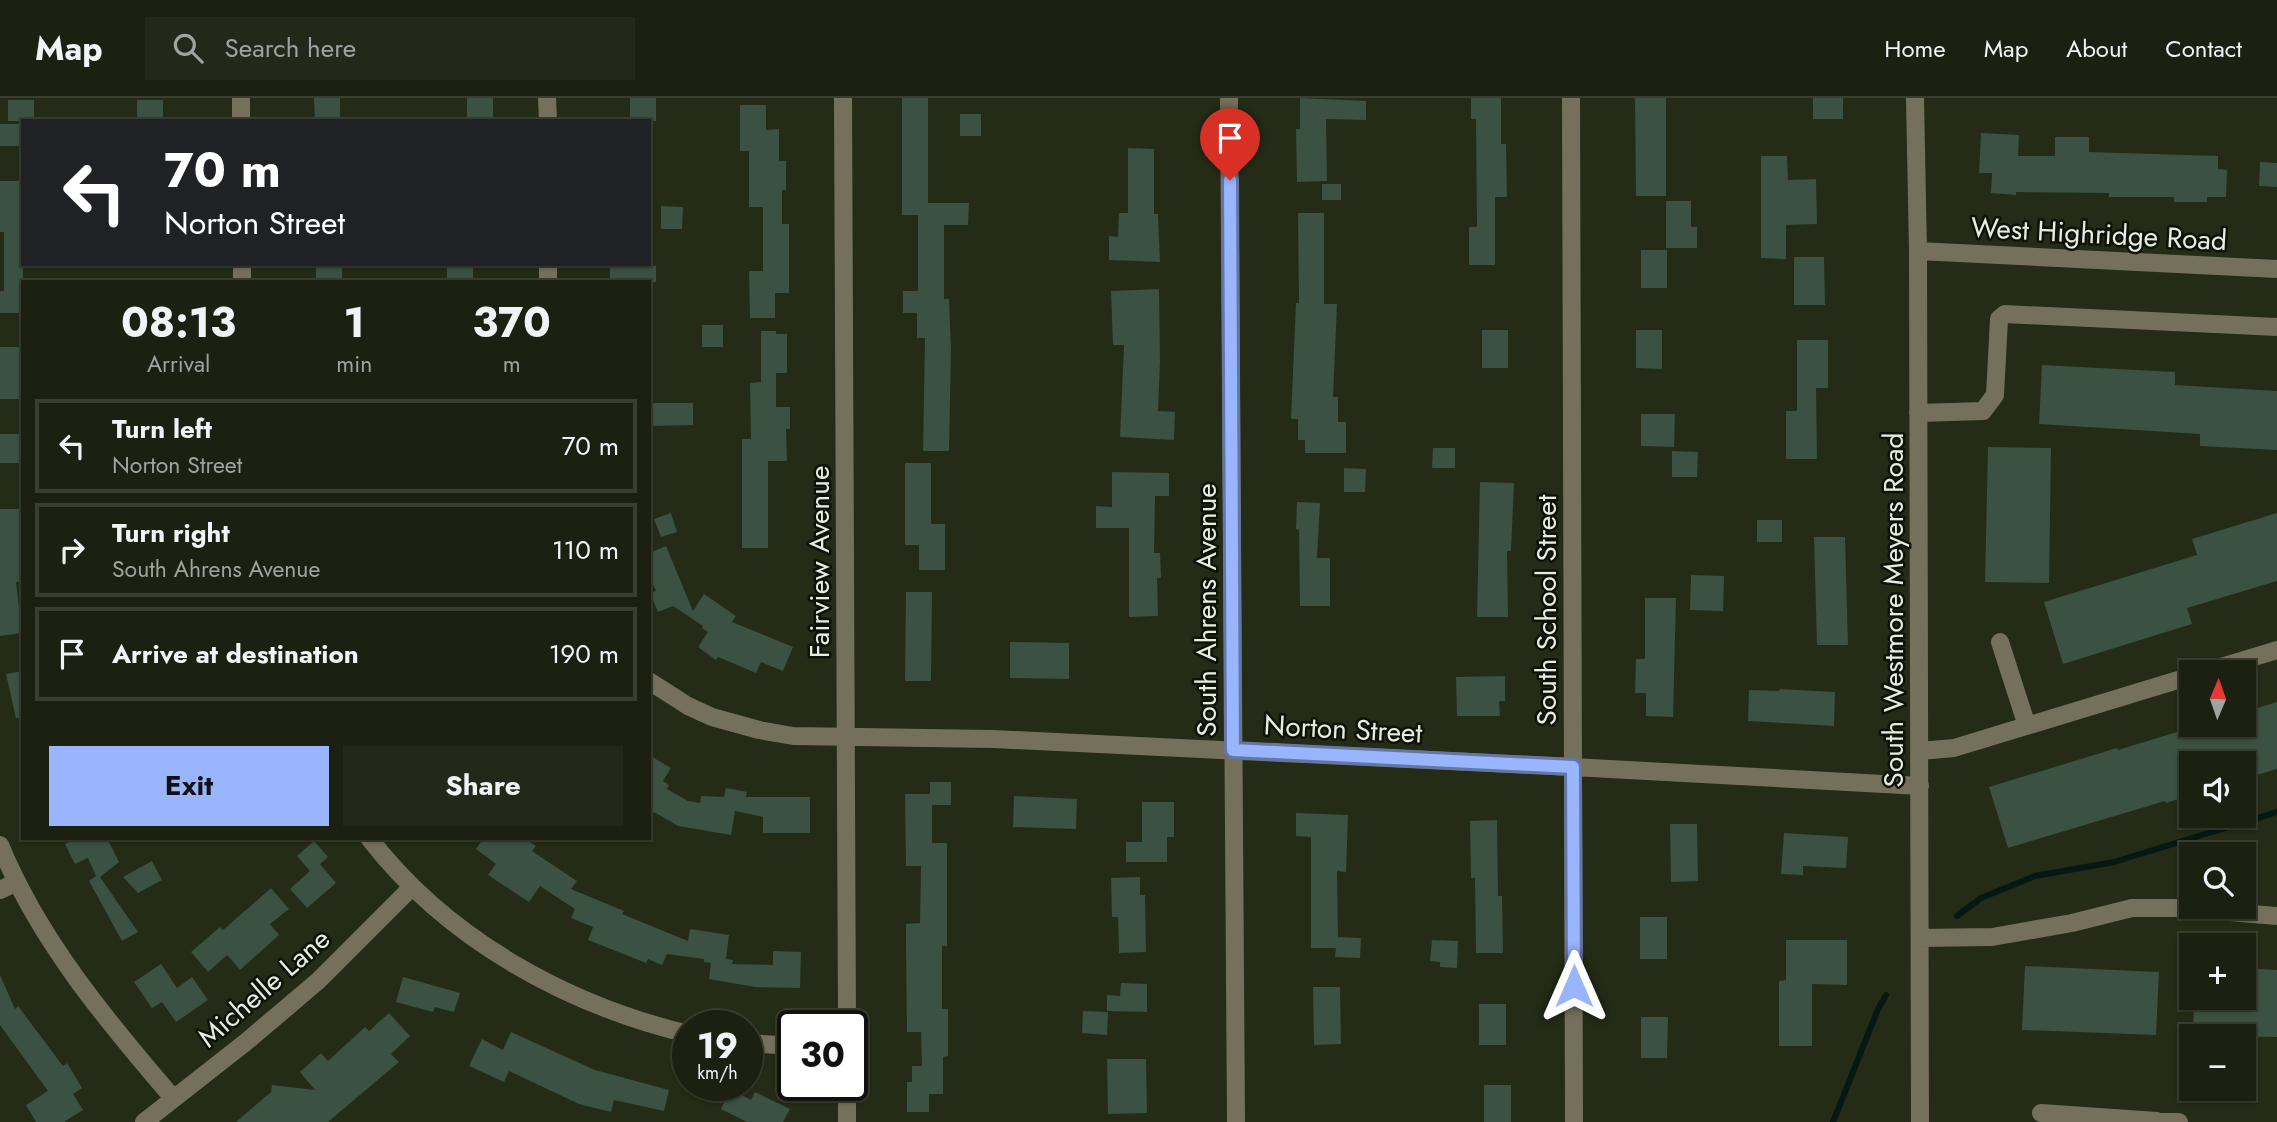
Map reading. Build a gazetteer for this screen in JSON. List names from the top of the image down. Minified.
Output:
{"streets":{"street":["West Highridge Road","Fairview Avenue","South Ahrens Avenue","South School Street","South Westmore Meyers Road","Norton Street","Michelle Lane"]},"crossings":[["West Highridge Road","South Westmore Meyers Road"],["Fairview Avenue","Norton Street"],["South Ahrens Avenue","Norton Street"],["South School Street","Norton Street"],["South Westmore Meyers Road","Norton Street"]],"north":"top","page":{"header":"Map","search":"Search here","nav":["Home","Map","About","Contact"],"turn":["70 m","Norton Street"],"eta":["08:13","Arrival","1","min","370","m"],"list":[{"name":"Turn left","note":"Norton Street","value":"70 m"},{"name":"Turn right","note":"South Ahrens Avenue","value":"110 m"},{"name":"Arrive at destination","value":"190 m"}],"map_buttons":["+","−"],"buttons":["Exit","Share"],"speed":"19 km/h","limit":"30"}}
